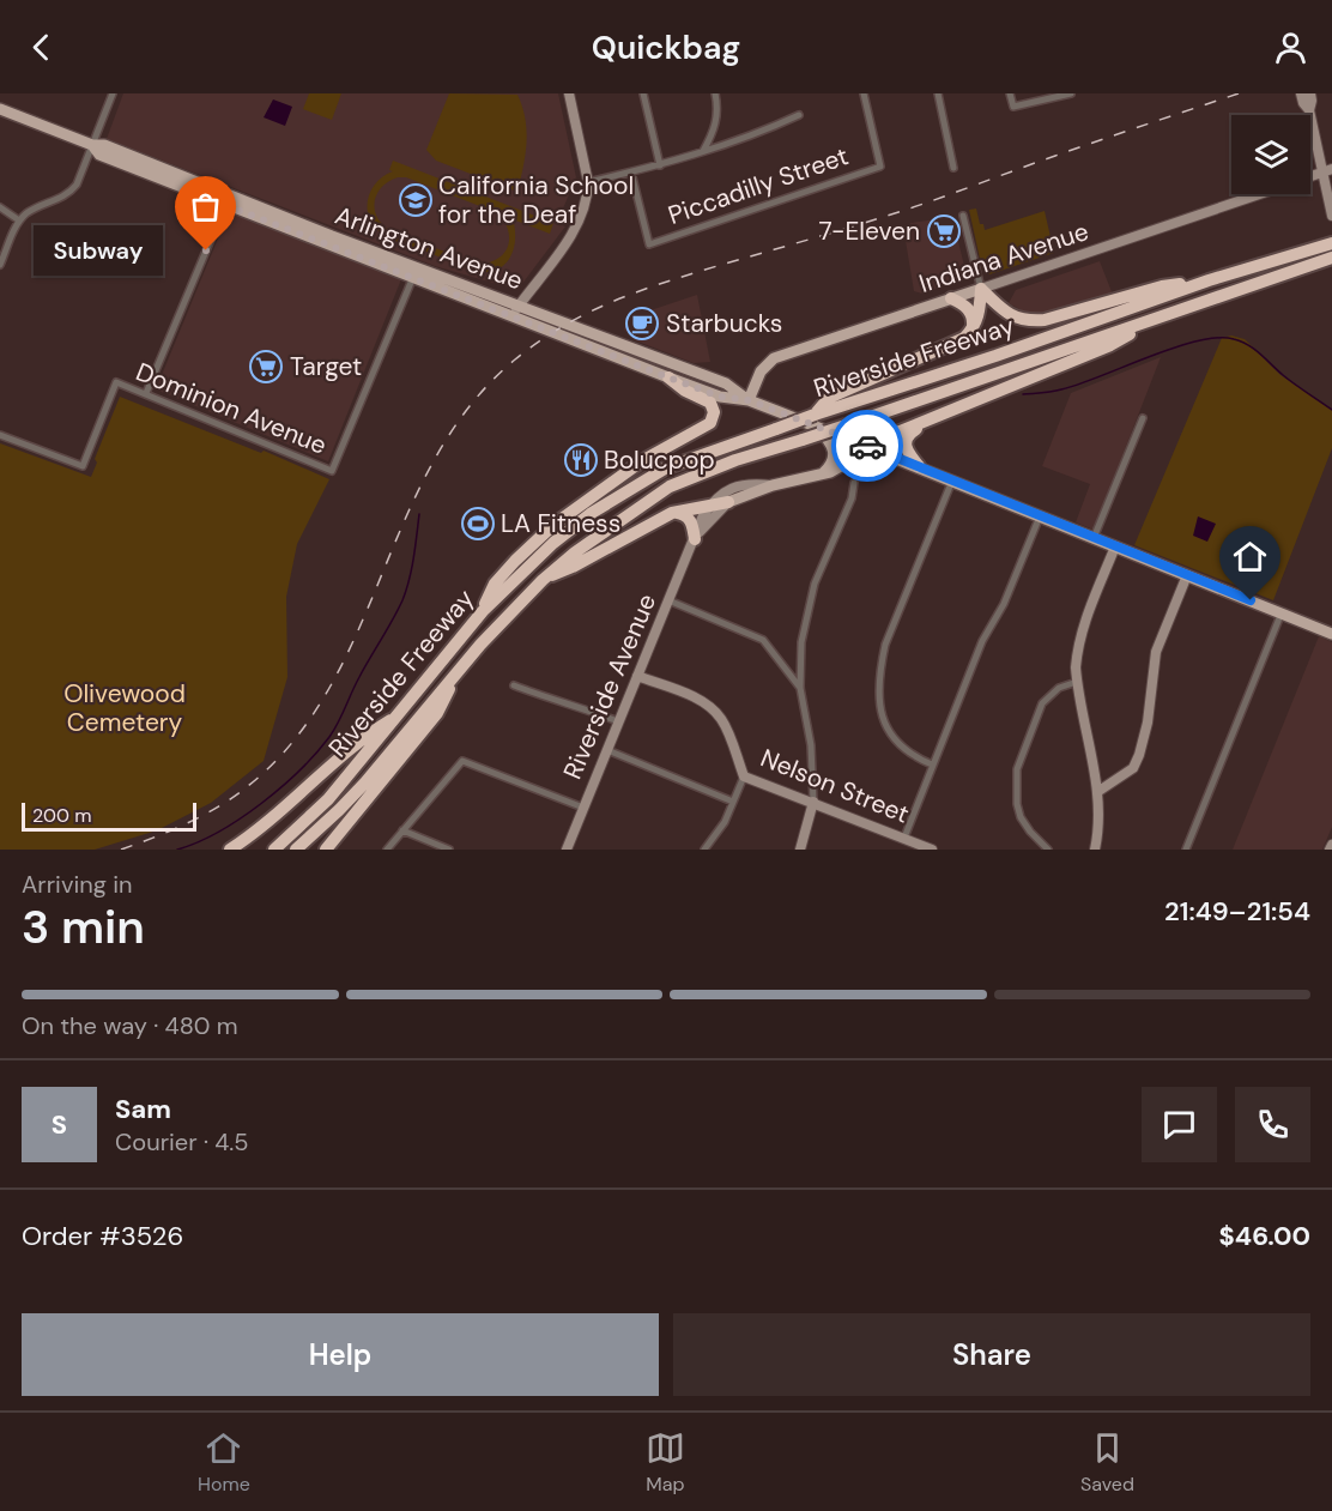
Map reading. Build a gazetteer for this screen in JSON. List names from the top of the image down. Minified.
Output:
{"streets":{"highway":["Riverside Freeway"],"main road":["Arlington Avenue","Indiana Avenue","Riverside Avenue"],"street":["Piccadilly Street","Dominion Avenue","Nelson Street"]},"crossings":[["Arlington Avenue","Indiana Avenue"],["Arlington Avenue","Riverside Freeway"],["Arlington Avenue","Dominion Avenue"],["Arlington Avenue","Riverside Avenue"],["Riverside Avenue","Nelson Street"]],"parks":["Olivewood Cemetery"],"places":{"school or university":["California School for the Deaf"],"supermarket":["7-Eleven","Target"],"other":["Subway"],"cafe":["Starbucks"],"restaurant":["Bolucpop"],"sports":["LA Fitness"]},"scale_bar":"200 m","page":{"header":"Quickbag","bubble":"Subway","scale":"200 m","heading":["3 min","Arriving in","21:49–21:54"],"panel":["Sam","Courier · 4.5","Order #3526","$46.00"],"bar":"On the way · 480 m","round":"S","buttons":["Help","Share"],"tabs":["Home","Map","Saved"]}}
